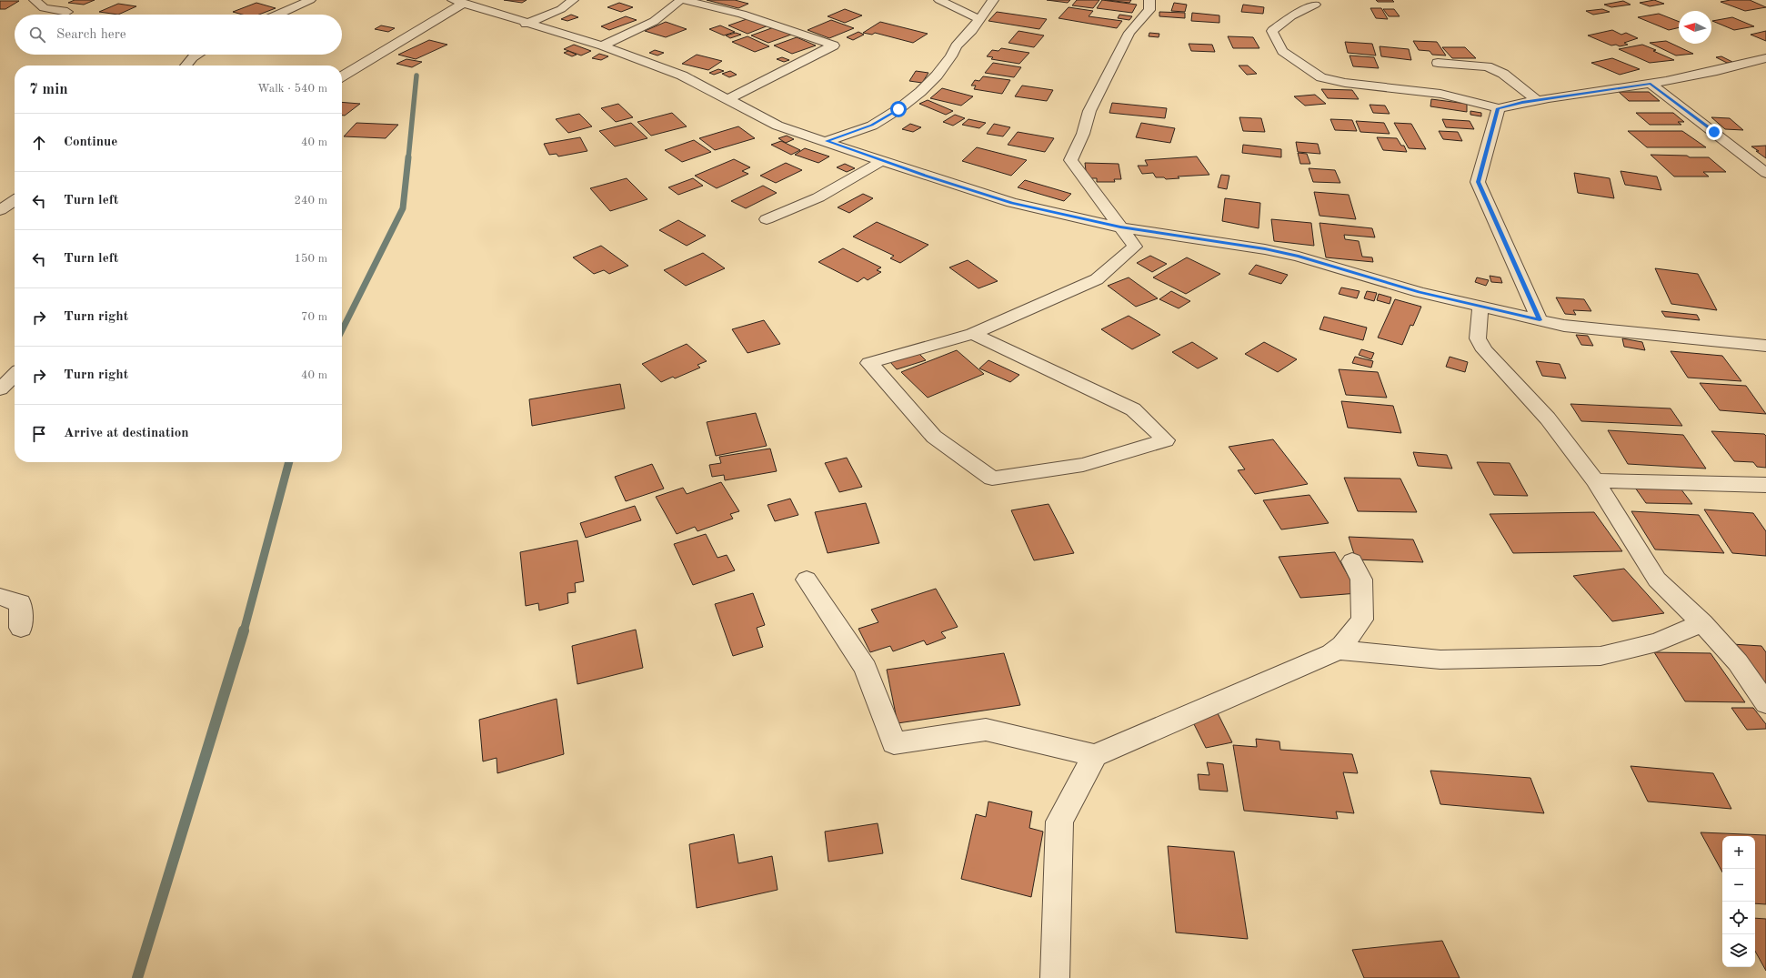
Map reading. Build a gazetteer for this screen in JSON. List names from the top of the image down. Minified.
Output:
{"north":"left","page":{"search":"Search here","heading":["7 min","Walk · 540 m"],"list":[["Continue","40 m"],["Turn left","240 m"],["Turn left","150 m"],["Turn right","70 m"],["Turn right","40 m"],"Arrive at destination"],"map_buttons":["+","−"]}}
